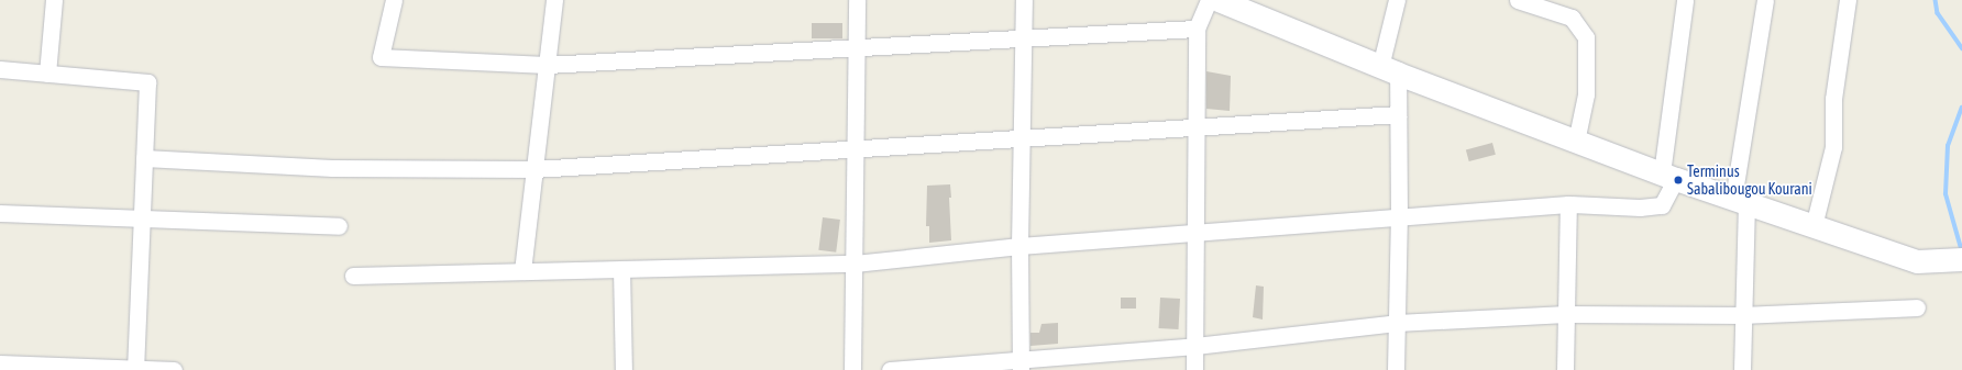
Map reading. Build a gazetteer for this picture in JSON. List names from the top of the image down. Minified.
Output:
{"places":["Terminus Sabalibougou Kourani"]}
